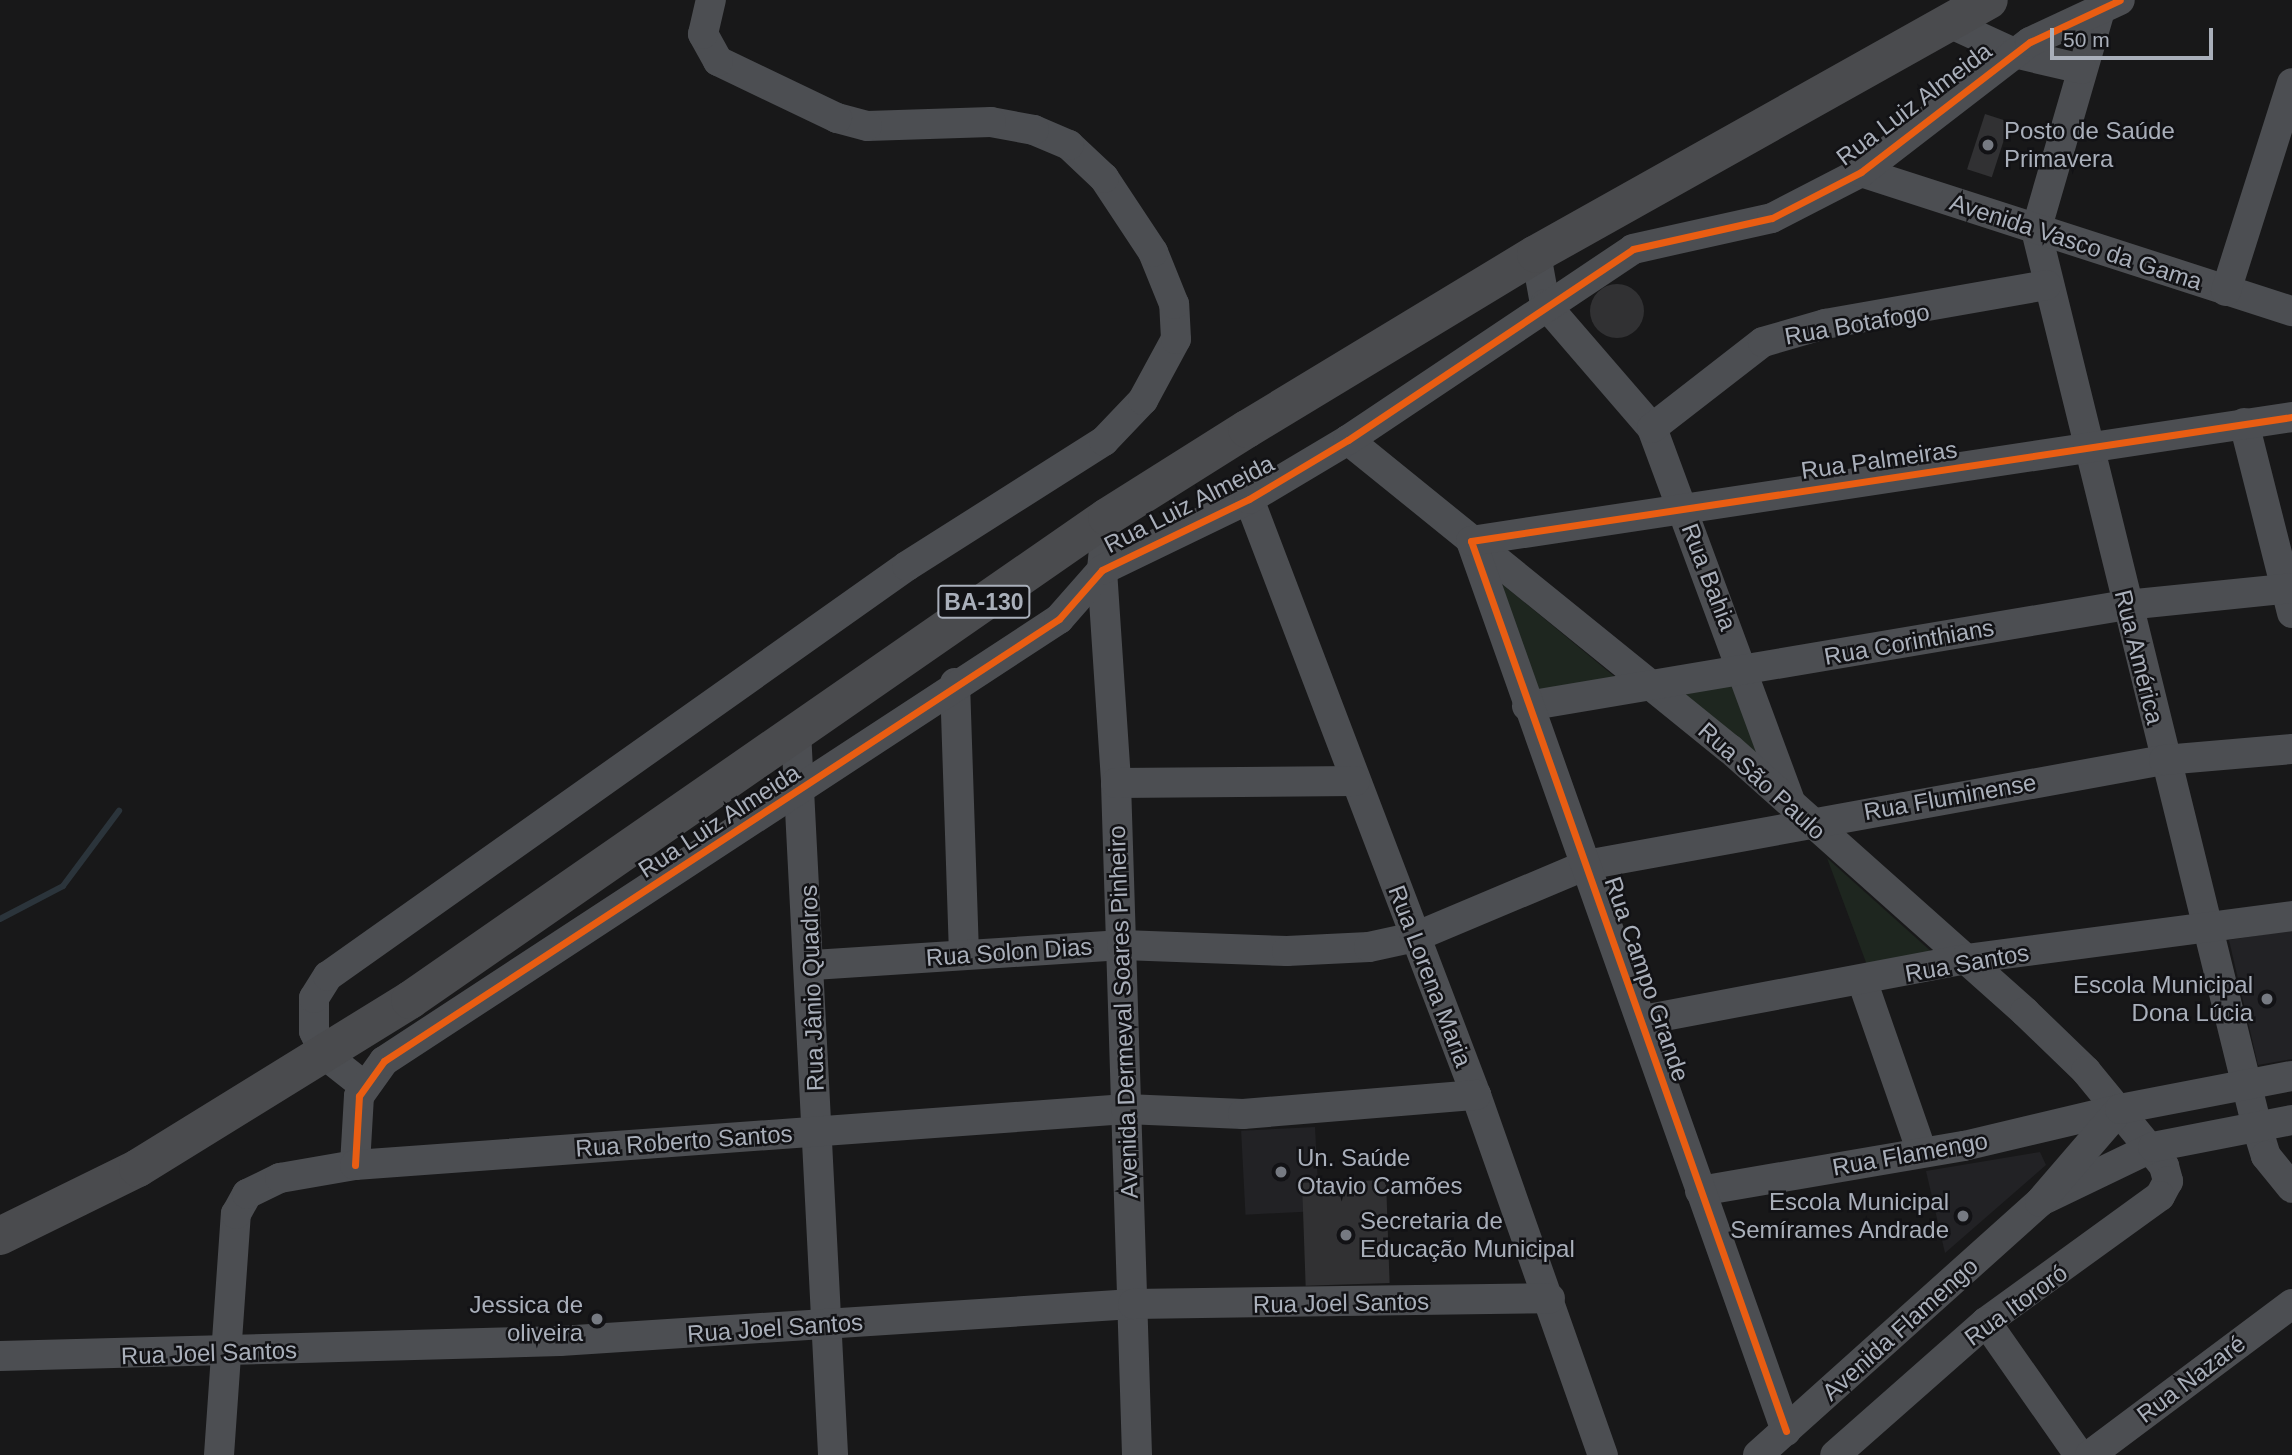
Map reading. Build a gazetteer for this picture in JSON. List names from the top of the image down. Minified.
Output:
{"streets":{"highway":["BA-130"],"street":["Rua Luiz Almeida","Avenida Vasco da Gama","Rua Botafogo","Rua Palmeiras","Rua Bahia","Rua Corinthians","Rua América","Rua São Paulo","Rua Fluminense","Rua Solon Dias","Rua Santos","Rua Lorena Maria","Rua Campo Grande","Rua Jânio Quadros","Avenida Dermeval Soares Pinheiro","Rua Roberto Santos","Rua Flamengo","Rua Joel Santos","Rua Itororó","Avenida Flamengo","Rua Nazaré"]},"crossings":[["Rua Luiz Almeida","Avenida Vasco da Gama"],["Rua Luiz Almeida","Rua Bahia"],["Rua Luiz Almeida","Rua São Paulo"],["Rua Luiz Almeida","Rua Lorena Maria"],["Rua Luiz Almeida","Rua Jânio Quadros"],["Rua Luiz Almeida","Avenida Dermeval Soares Pinheiro"],["Avenida Vasco da Gama","Rua América"],["Rua Botafogo","Rua Bahia"],["Rua Botafogo","Rua América"],["Rua Palmeiras","Rua Bahia"],["Rua Palmeiras","Rua América"],["Rua Palmeiras","Rua São Paulo"],["Rua Palmeiras","Rua Campo Grande"],["Rua Bahia","Rua Corinthians"],["Rua Bahia","Rua São Paulo"],["Rua Bahia","Rua Fluminense"],["BA-130","Rua Jânio Quadros"],["BA-130","Avenida Dermeval Soares Pinheiro"],["Rua Corinthians","Rua América"],["Rua Corinthians","Rua São Paulo"],["Rua Corinthians","Rua Campo Grande"],["Rua América","Rua Fluminense"],["Rua América","Rua Santos"],["Rua América","Avenida Flamengo"],["Rua São Paulo","Rua Fluminense"],["Rua São Paulo","Rua Santos"],["Rua São Paulo","Rua Campo Grande"],["Rua São Paulo","Rua Flamengo"],["Rua São Paulo","Rua Itororó"],["Rua São Paulo","Avenida Flamengo"],["Rua Fluminense","Rua Solon Dias"],["Rua Fluminense","Rua Lorena Maria"],["Rua Fluminense","Rua Campo Grande"],["Rua Solon Dias","Rua Lorena Maria"],["Rua Solon Dias","Rua Jânio Quadros"],["Rua Solon Dias","Avenida Dermeval Soares Pinheiro"],["Rua Santos","Rua Campo Grande"],["Rua Lorena Maria","Rua Roberto Santos"],["Rua Lorena Maria","Rua Joel Santos"],["Rua Campo Grande","Rua Flamengo"],["Rua Campo Grande","Avenida Flamengo"],["Rua Jânio Quadros","Rua Roberto Santos"],["Rua Jânio Quadros","Rua Joel Santos"],["Avenida Dermeval Soares Pinheiro","Rua Roberto Santos"],["Avenida Dermeval Soares Pinheiro","Rua Joel Santos"],["Rua Roberto Santos","Rua Joel Santos"],["Rua Flamengo","Avenida Flamengo"],["Rua Itororó","Avenida Flamengo"]],"places":["Posto de Saúde Primavera","Escola Municipal Dona Lúcia","Un. Saúde Otavio Camões","Escola Municipal Semírames Andrade","Secretaria de Educação Municipal","Jessica de oliveira"],"scale_bar":"50 m"}
